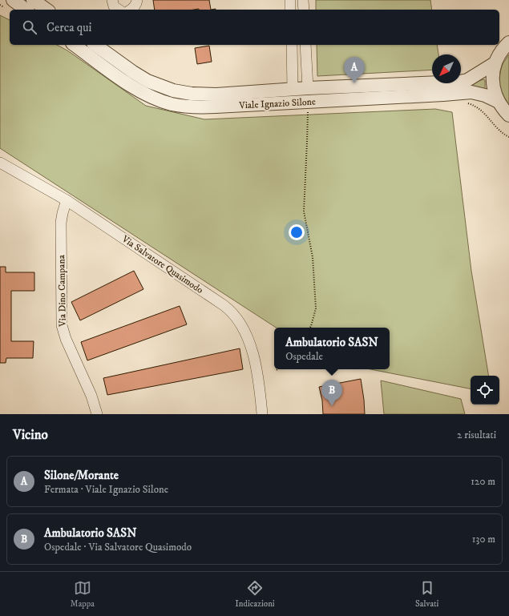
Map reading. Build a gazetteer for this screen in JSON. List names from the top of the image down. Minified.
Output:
{"streets":{"street":["Viale Ignazio Silone","Via Salvatore Quasimodo","Via Dino Campana"]},"crossings":[["Via Salvatore Quasimodo","Via Dino Campana"]],"north":"bottom left","page":{"search":"Cerca qui","pins":["A","B"],"popup":["Ambulatorio SASN","Ospedale"],"heading":["Vicino","2 risultati"],"list":[{"mark":"A","name":"Silone/Morante","note":"Fermata · Viale Ignazio Silone","value":"120 m"},{"mark":"B","name":"Ambulatorio SASN","note":"Ospedale · Via Salvatore Quasimodo","value":"130 m"}],"nav":["Mappa","Indicazioni","Salvati"]}}
